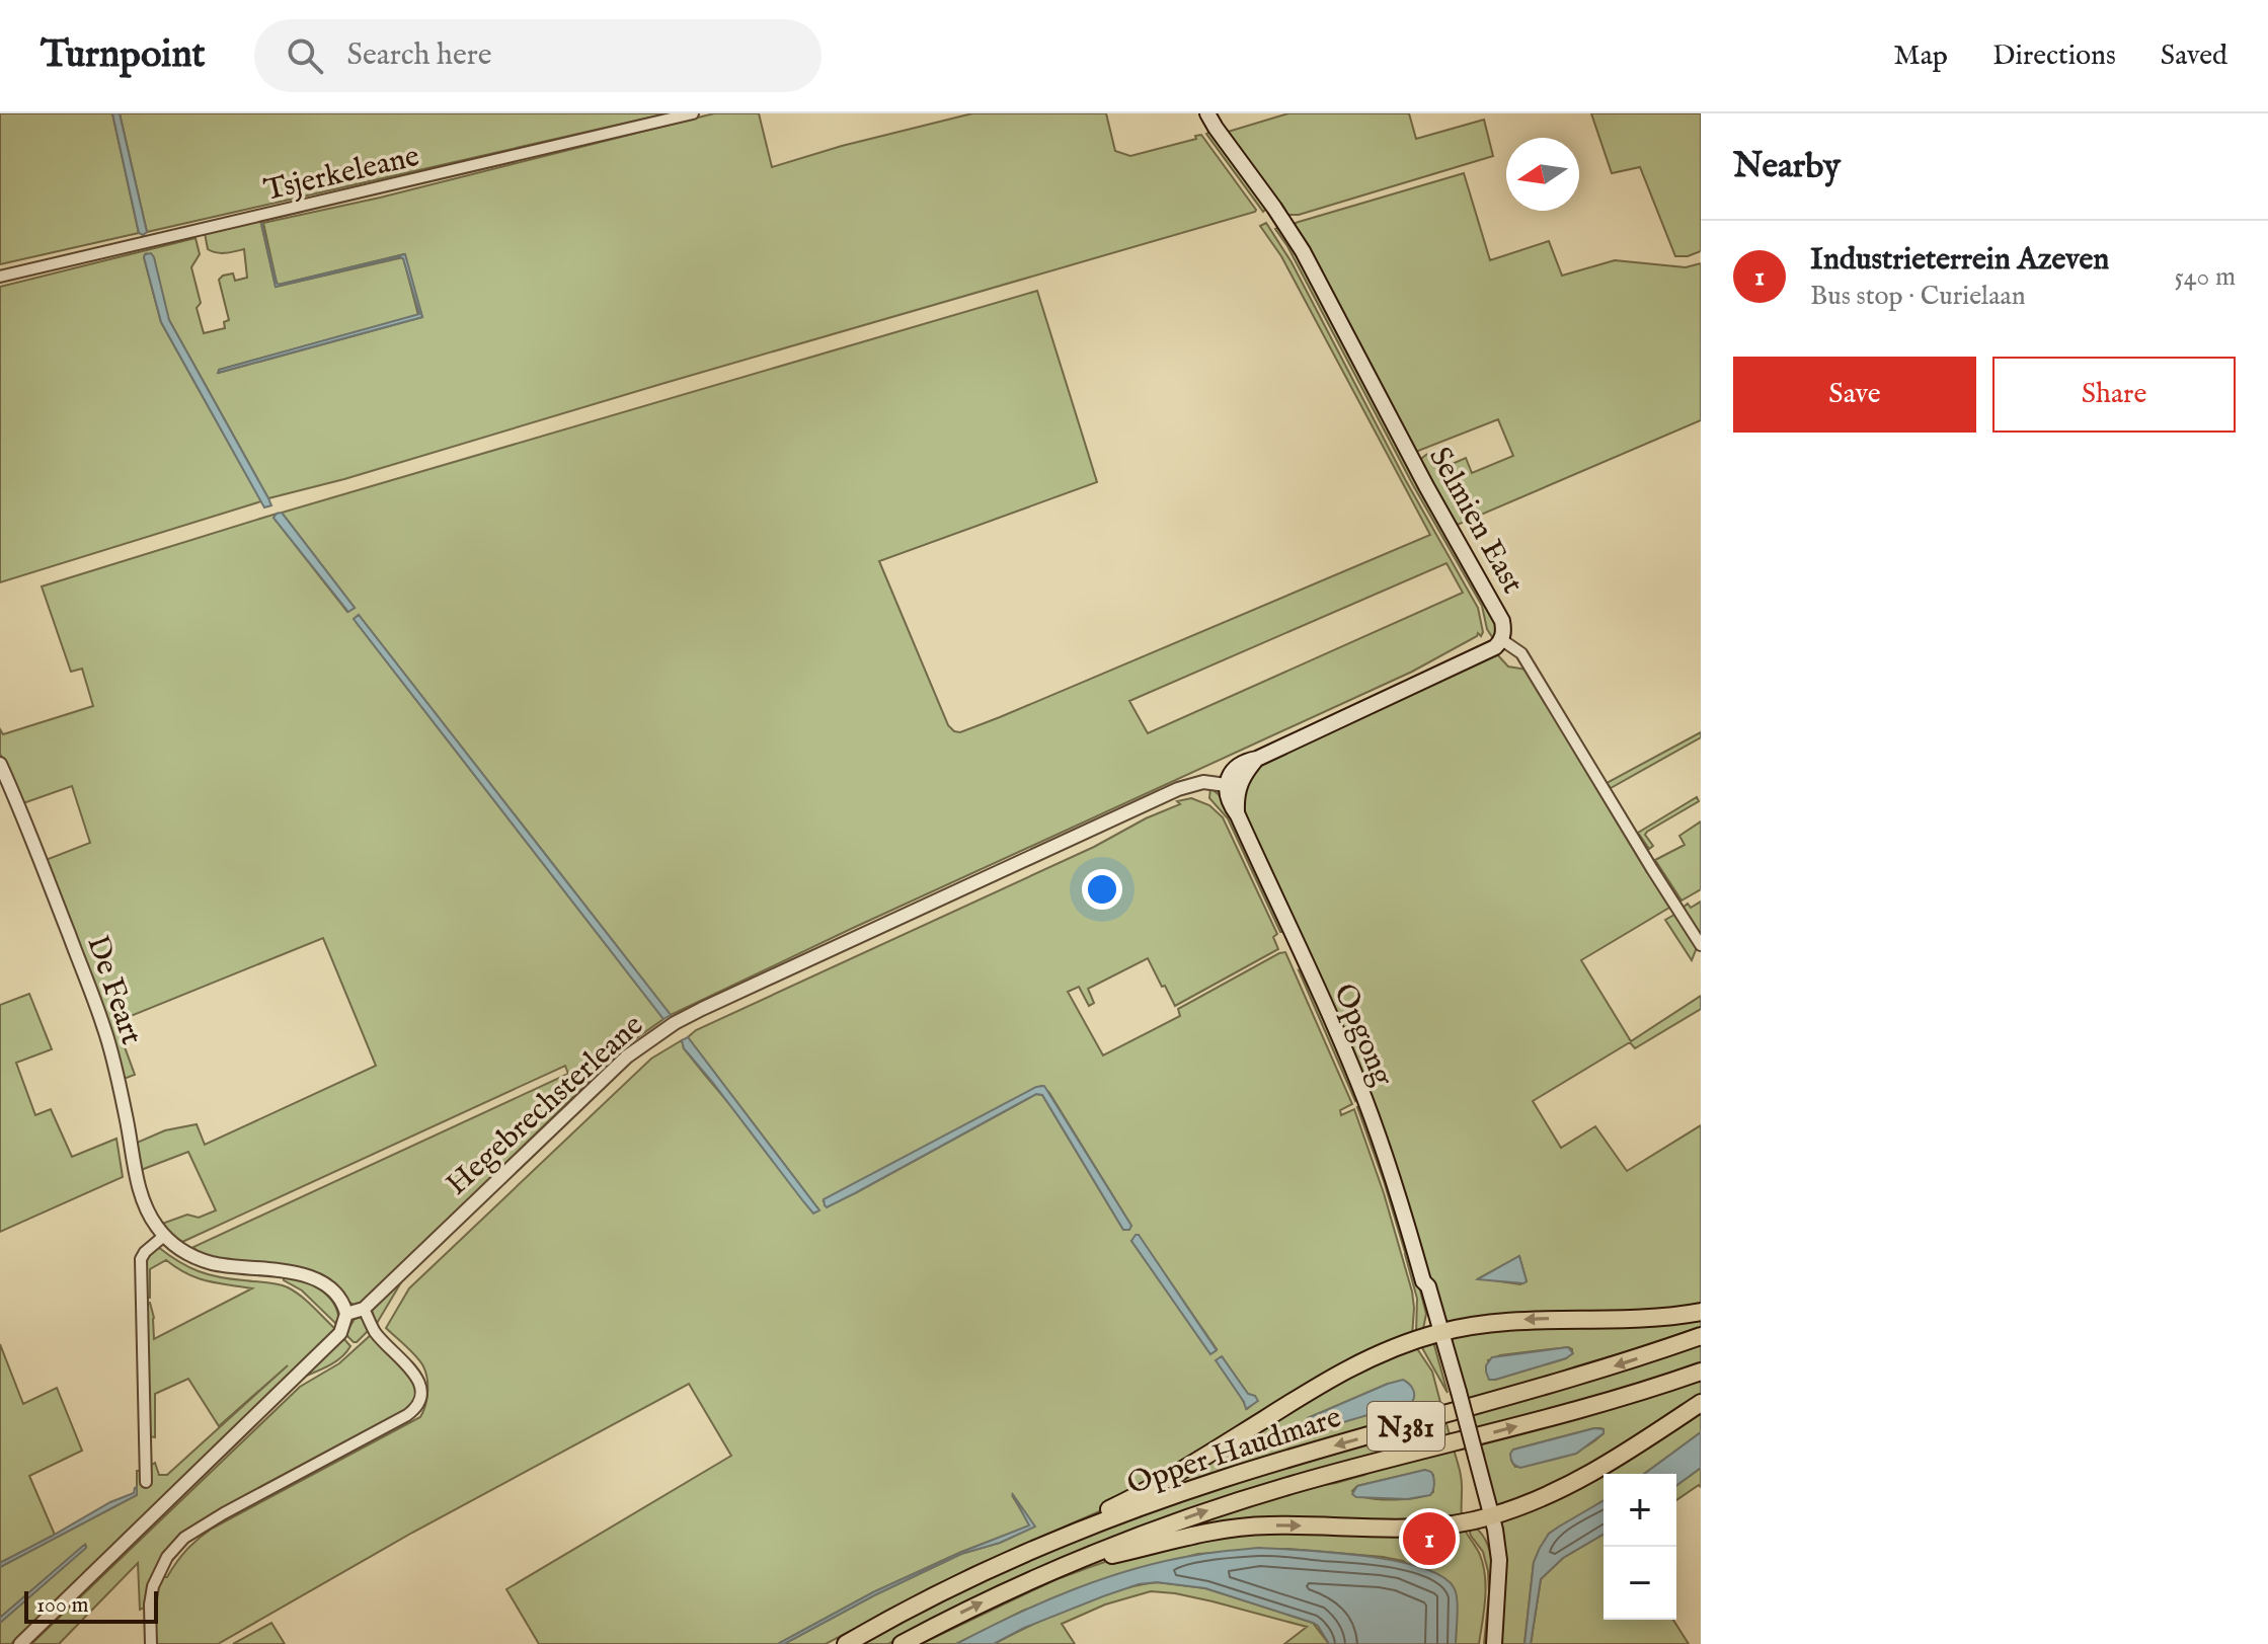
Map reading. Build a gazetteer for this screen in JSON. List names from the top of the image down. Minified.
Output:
{"streets":{"highway":["N381","Opper Haudmare"],"main road":["Selmien East","Opgong"],"street":["Tsjerkeleane","De Feart","Hegebrechsterleane"]},"crossings":[["De Feart","Hegebrechsterleane"],["Opgong","Hegebrechsterleane"],["Opgong","N381"],["N381","Opper Haudmare"]],"scale_bar":"100 m","north":"left","page":{"header":"Turnpoint","search":"Search here","nav":["Map","Directions","Saved"],"heading":"Nearby","list":[{"mark":"1","name":"Industrieterrein Azeven","note":"Bus stop · Curielaan","value":"540 m"}],"buttons":["Save","Share"],"map_buttons":["+","−"],"pins":"1","scale":"100 m"}}
